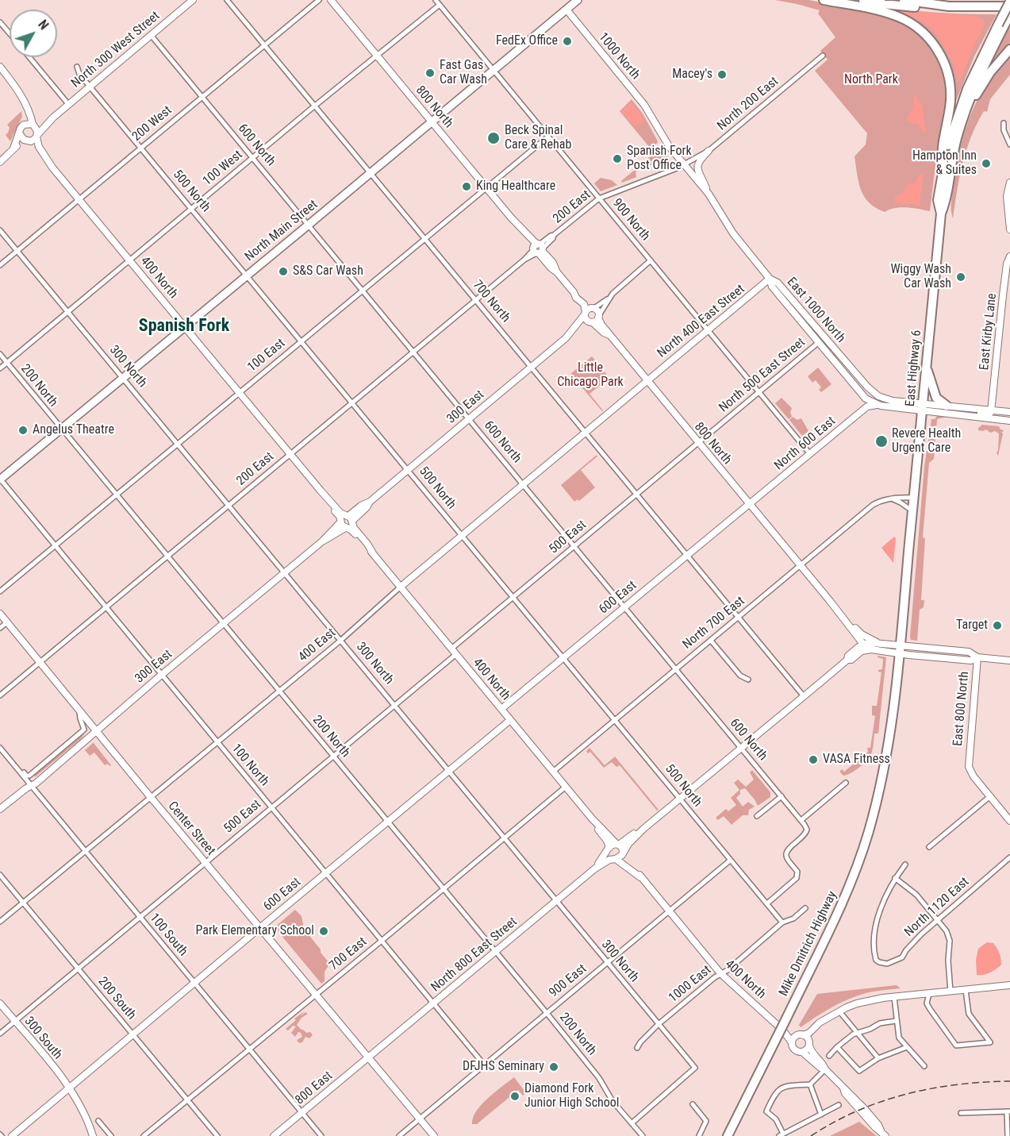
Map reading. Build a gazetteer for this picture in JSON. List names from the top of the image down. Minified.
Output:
{"streets":{"highway":["East Highway 6","Mike Dmitrich Highway"],"main road":["North Main Street"],"street":["North 300 West Street","1000 North","North 200 East","800 North","200 West","600 North","100 West","500 North","200 East","900 North","400 North","700 North","East 1000 North","North 400 East Street","East Kirby Lane","100 East","300 North","North 500 East Street","200 North","300 East","North 600 East","500 East","600 East","North 700 East","400 East","East 800 North","100 North","Center Street","North 1120 East","100 South","700 East","North 800 East Street","900 East","1000 East","200 South","300 South","800 East"]},"crossings":[["North 300 West Street","600 North"],["North 300 West Street","500 North"],["1000 North","North 200 East"],["1000 North","200 East"],["1000 North","North Main Street"],["North 200 East","200 East"],["800 North","100 West"],["800 North","200 East"],["800 North","North Main Street"],["800 North","North 400 East Street"],["800 North","100 East"],["800 North","North 500 East Street"],["800 North","300 East"],["800 North","North 600 East"],["800 North","500 East"],["800 North","600 East"],["800 North","North 700 East"],["800 North","400 East"],["200 West","600 North"],["200 West","500 North"],["200 West","400 North"],["200 West","700 North"],["200 West","300 North"],["600 North","100 West"],["600 North","200 East"],["600 North","North Main Street"],["600 North","100 East"],["600 North","300 East"],["600 North","500 East"],["600 North","600 East"],["600 North","North 700 East"],["600 North","400 East"],["100 West","500 North"],["100 West","900 North"],["100 West","400 North"],["100 West","700 North"],["100 West","300 North"],["100 West","200 North"],["500 North","200 East"],["500 North","North Main Street"],["500 North","100 East"],["500 North","300 East"],["500 North","500 East"],["500 North","600 East"],["500 North","North 700 East"],["500 North","400 East"],["500 North","900 East"],["500 North","1000 East"],["200 East","900 North"],["200 East","400 North"],["200 East","700 North"],["200 East","300 North"],["200 East","200 North"],["200 East","100 North"],["200 East","Center Street"],["900 North","North Main Street"],["900 North","North 400 East Street"],["900 North","100 East"],["900 North","North 500 East Street"],["900 North","North 600 East"],["North Main Street","400 North"],["North Main Street","700 North"],["North Main Street","300 North"],["North Main Street","200 North"],["North Main Street","100 North"],["400 North","100 East"],["400 North","300 East"],["400 North","500 East"],["400 North","600 East"],["400 North","North 700 East"],["400 North","400 East"],["400 North","700 East"],["400 North","900 East"],["400 North","1000 East"],["700 North","100 East"],["700 North","300 East"],["700 North","500 East"],["700 North","600 East"],["700 North","North 700 East"],["700 North","400 East"],["East 1000 North","North 400 East Street"],["East 1000 North","East Highway 6"],["East 1000 North","North 500 East Street"],["East 1000 North","North 600 East"],["North 400 East Street","400 East"],["100 East","300 North"],["100 East","200 North"],["100 East","100 North"],["300 North","200 North"],["300 North","300 East"],["300 North","500 East"],["300 North","600 East"],["300 North","400 East"],["300 North","700 East"],["300 North","North 800 East Street"],["300 North","900 East"],["300 North","1000 East"],["East Highway 6","North 700 East"],["East Highway 6","Mike Dmitrich Highway"],["North 500 East Street","500 East"],["200 North","300 East"],["200 North","500 East"],["200 North","600 East"],["200 North","400 East"],["200 North","700 East"],["200 North","North 800 East Street"],["200 North","900 East"],["300 East","100 North"],["300 East","Center Street"],["300 East","100 South"],["North 600 East","600 East"],["500 East","100 North"],["500 East","Center Street"],["500 East","100 South"],["500 East","200 South"],["500 East","300 South"],["600 East","100 North"],["600 East","Center Street"],["600 East","100 South"],["600 East","200 South"],["600 East","300 South"],["400 East","100 North"],["400 East","Center Street"],["400 East","100 South"],["400 East","200 South"],["100 North","700 East"],["100 North","North 800 East Street"],["100 North","900 East"],["Center Street","700 East"],["Center Street","North 800 East Street"],["Center Street","900 East"],["Center Street","800 East"],["100 South","700 East"],["100 South","800 East"],["700 East","200 South"],["North 800 East Street","800 East"]],"districts":["Spanish Fork"],"parks":["North Park","Little Chicago Park"],"places":["FedEx Office","Fast Gas Car Wash","Macey's","Beck Spinal Care & Rehab","Spanish Fork Post Office","Hampton Inn & Suites","King Healthcare","S&S Car Wash","Wiggy Wash Car Wash","Angelus Theatre","Revere Health Urgent Care","Target","VASA Fitness","Park Elementary School","DFJHS Seminary","Diamond Fork Junior High School"],"north":"top right"}
